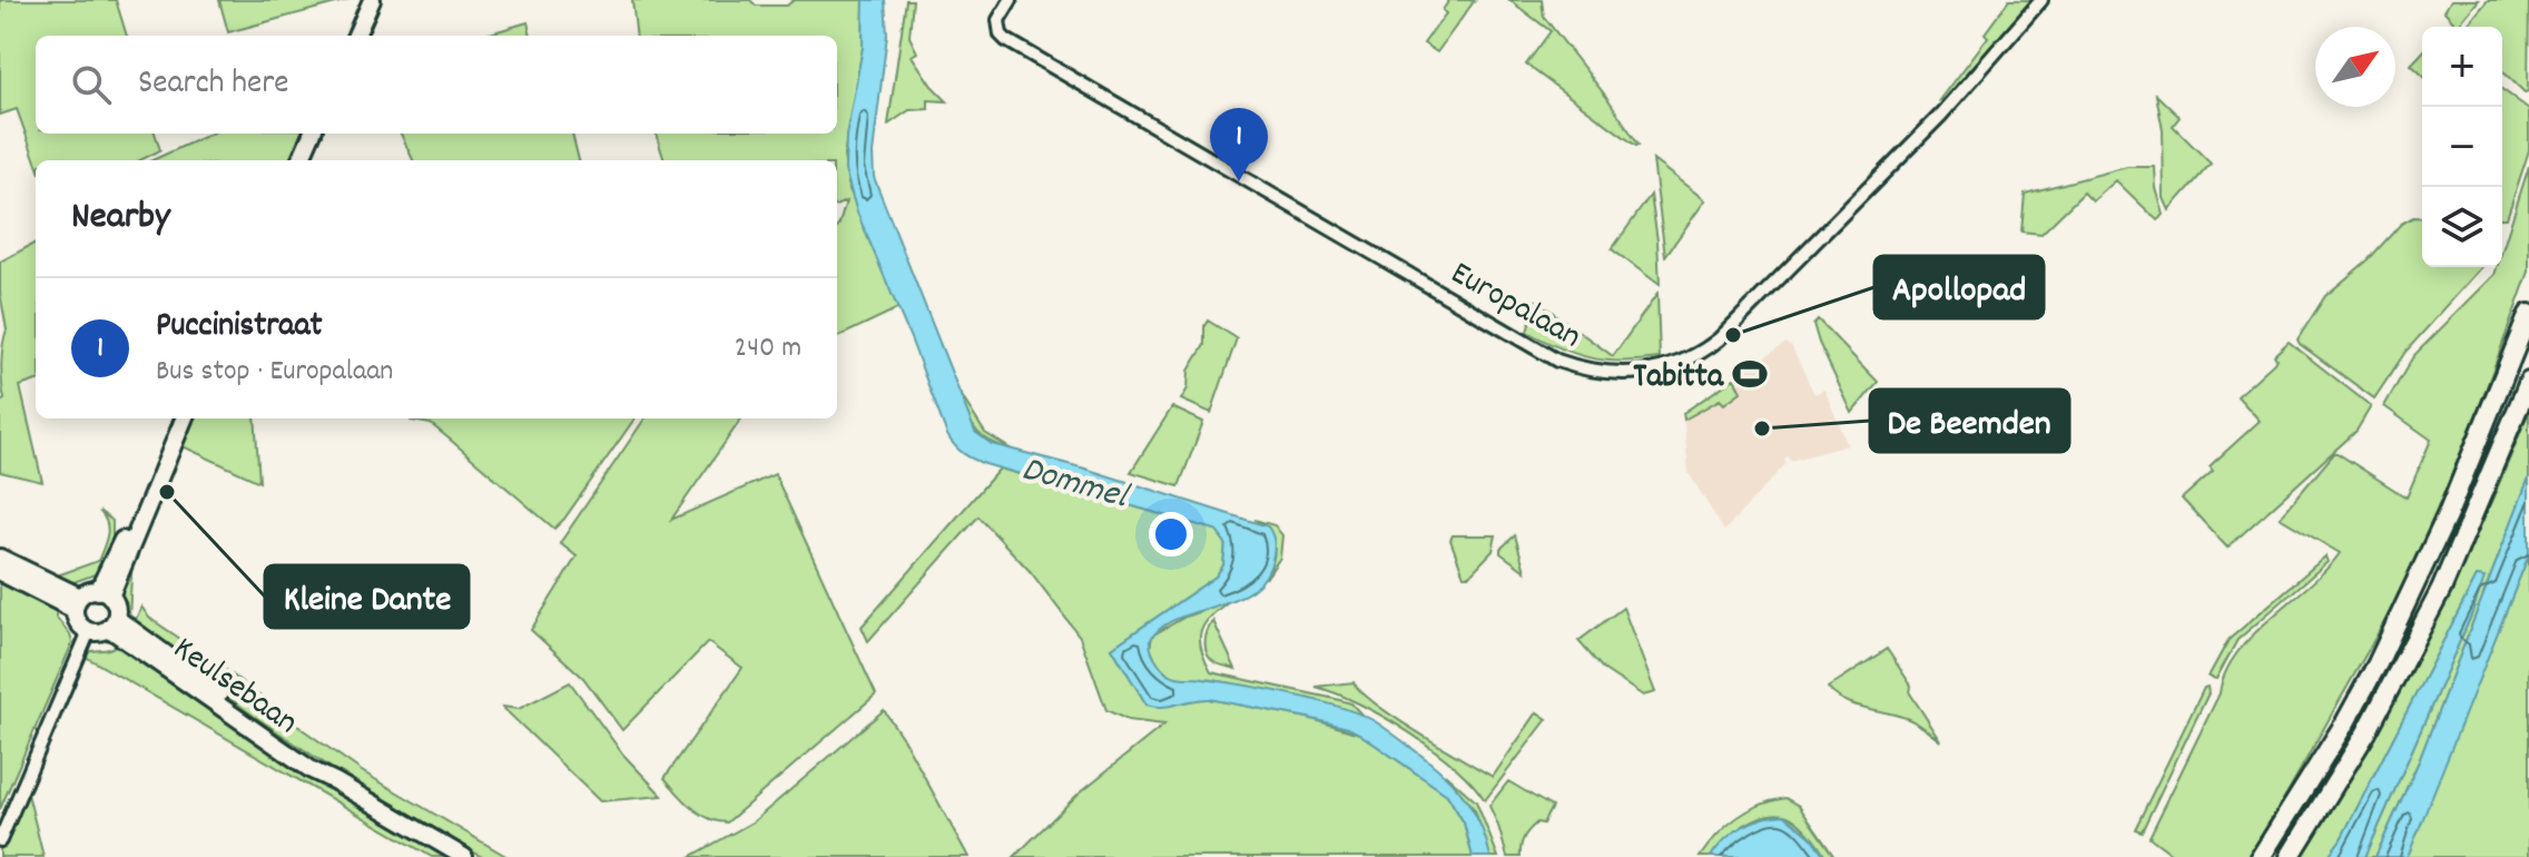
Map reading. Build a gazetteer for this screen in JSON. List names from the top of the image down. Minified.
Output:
{"streets":{"main road":["Keulsebaan"],"street":["Europalaan"]},"water":["Dommel"],"places":{"other":["Apollopad","De Beemden","Kleine Dante"],"sports":["Tabitta"]},"north":"top right","page":{"map_buttons":["+","−"],"search":"Search here","pins":"1","heading":"Nearby","list":[{"mark":"1","name":"Puccinistraat","note":"Bus stop · Europalaan","value":"240 m"}]}}
